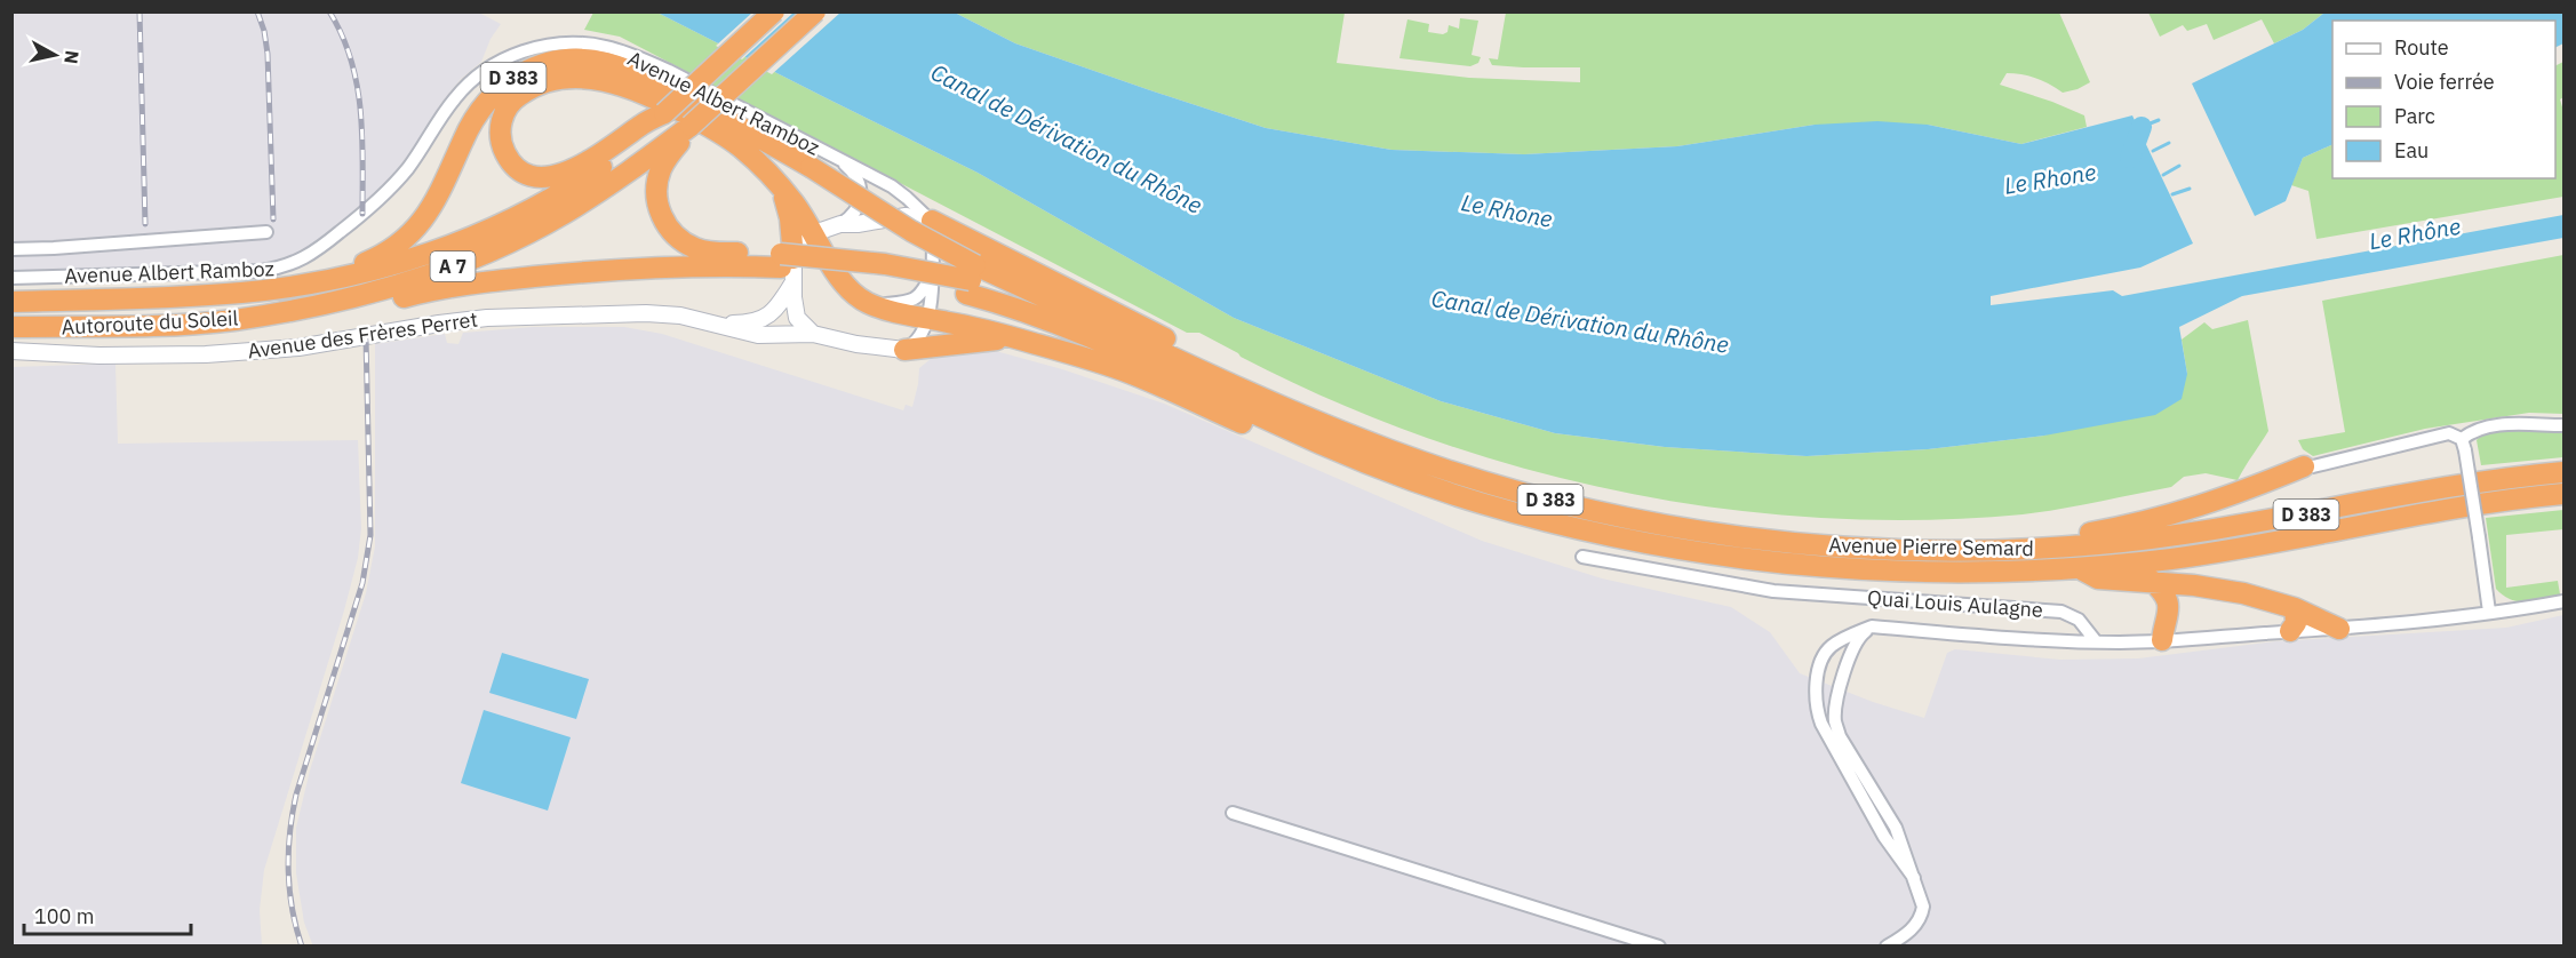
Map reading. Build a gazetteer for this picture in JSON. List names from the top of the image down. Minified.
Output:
{"streets":{"highway":["D 383","A 7","Autoroute du Soleil","Avenue Pierre Semard"],"street":["Avenue Albert Ramboz","Avenue des Frères Perret","Quai Louis Aulagne"]},"crossings":[["D 383","Autoroute du Soleil"],["D 383","Avenue Pierre Semard"]],"water":["Canal de Dérivation du Rhône","Le Rhone","Le Rhône"],"legend":["Route","Voie ferrée","Parc","Eau"],"scale_bar":"100 m","north":"right"}
